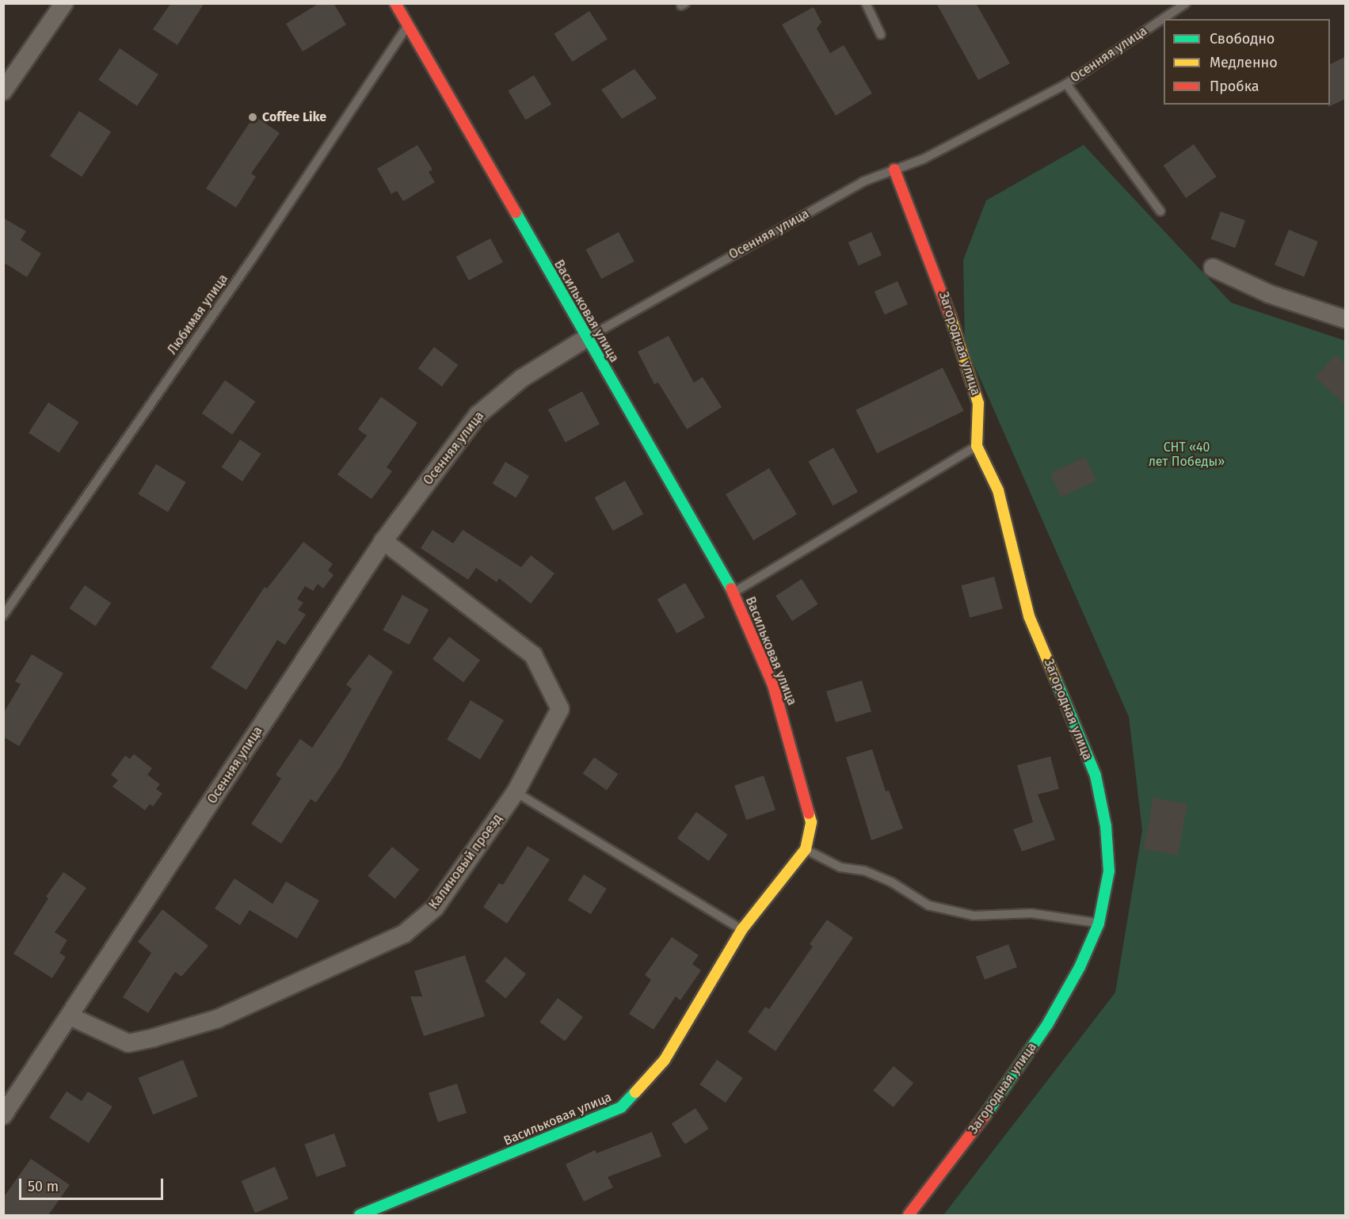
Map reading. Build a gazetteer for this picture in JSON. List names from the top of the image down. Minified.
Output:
{"streets":{"street":["Осенняя улица","Васильковая улица","Загородная улица","Калиновый проезд"],"lane":["Любимая улица"]},"crossings":[["Осенняя улица","Васильковая улица"],["Осенняя улица","Загородная улица"],["Осенняя улица","Калиновый проезд"],["Васильковая улица","Любимая улица"]],"parks":["СНТ «40 лет Победы»"],"places":["Coffee Like"],"legend":["Свободно","Медленно","Пробка"],"scale_bar":"50 m"}
